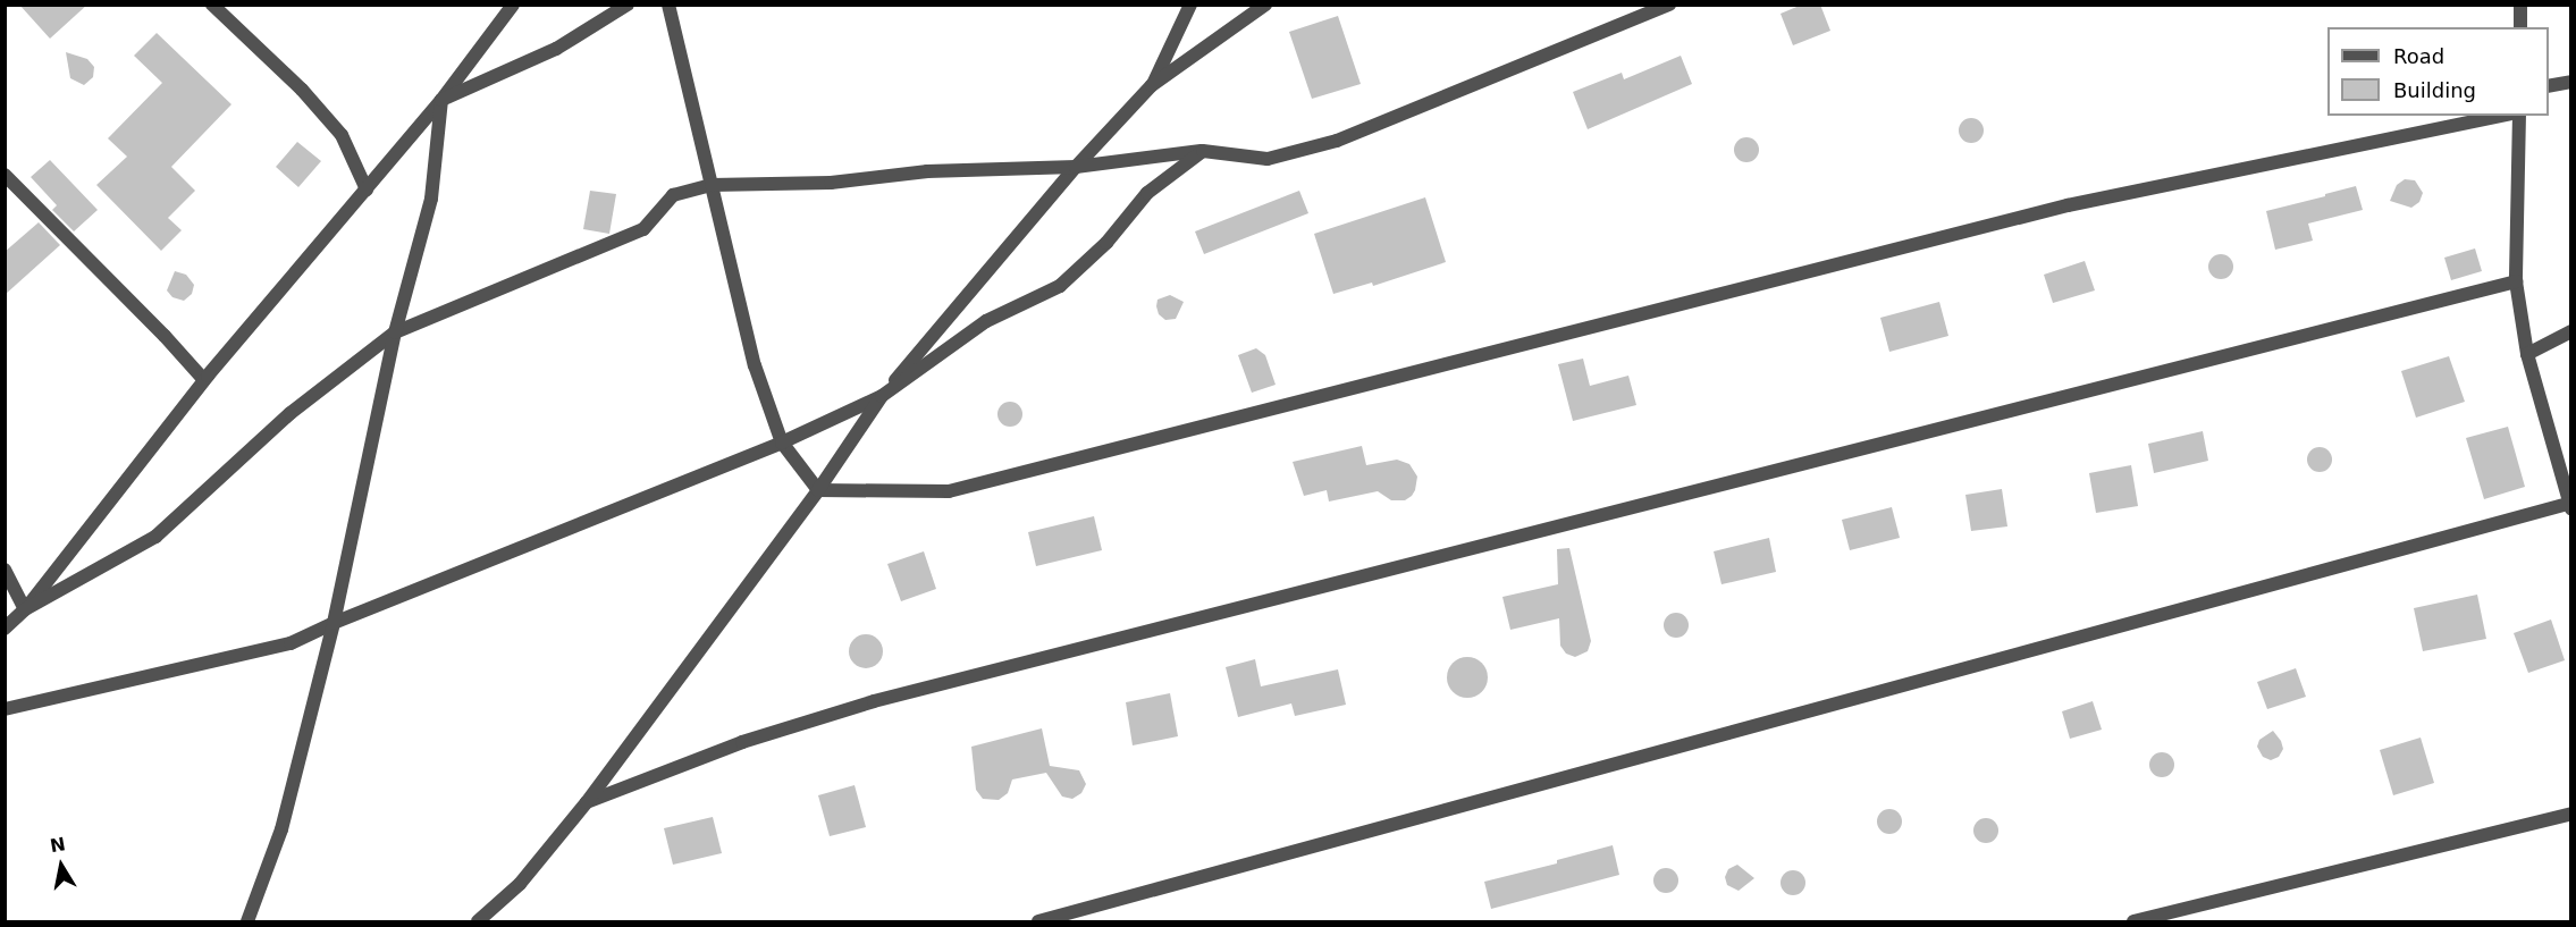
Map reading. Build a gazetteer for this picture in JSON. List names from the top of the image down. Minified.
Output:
{"legend":["Road","Building"],"north":"top"}
